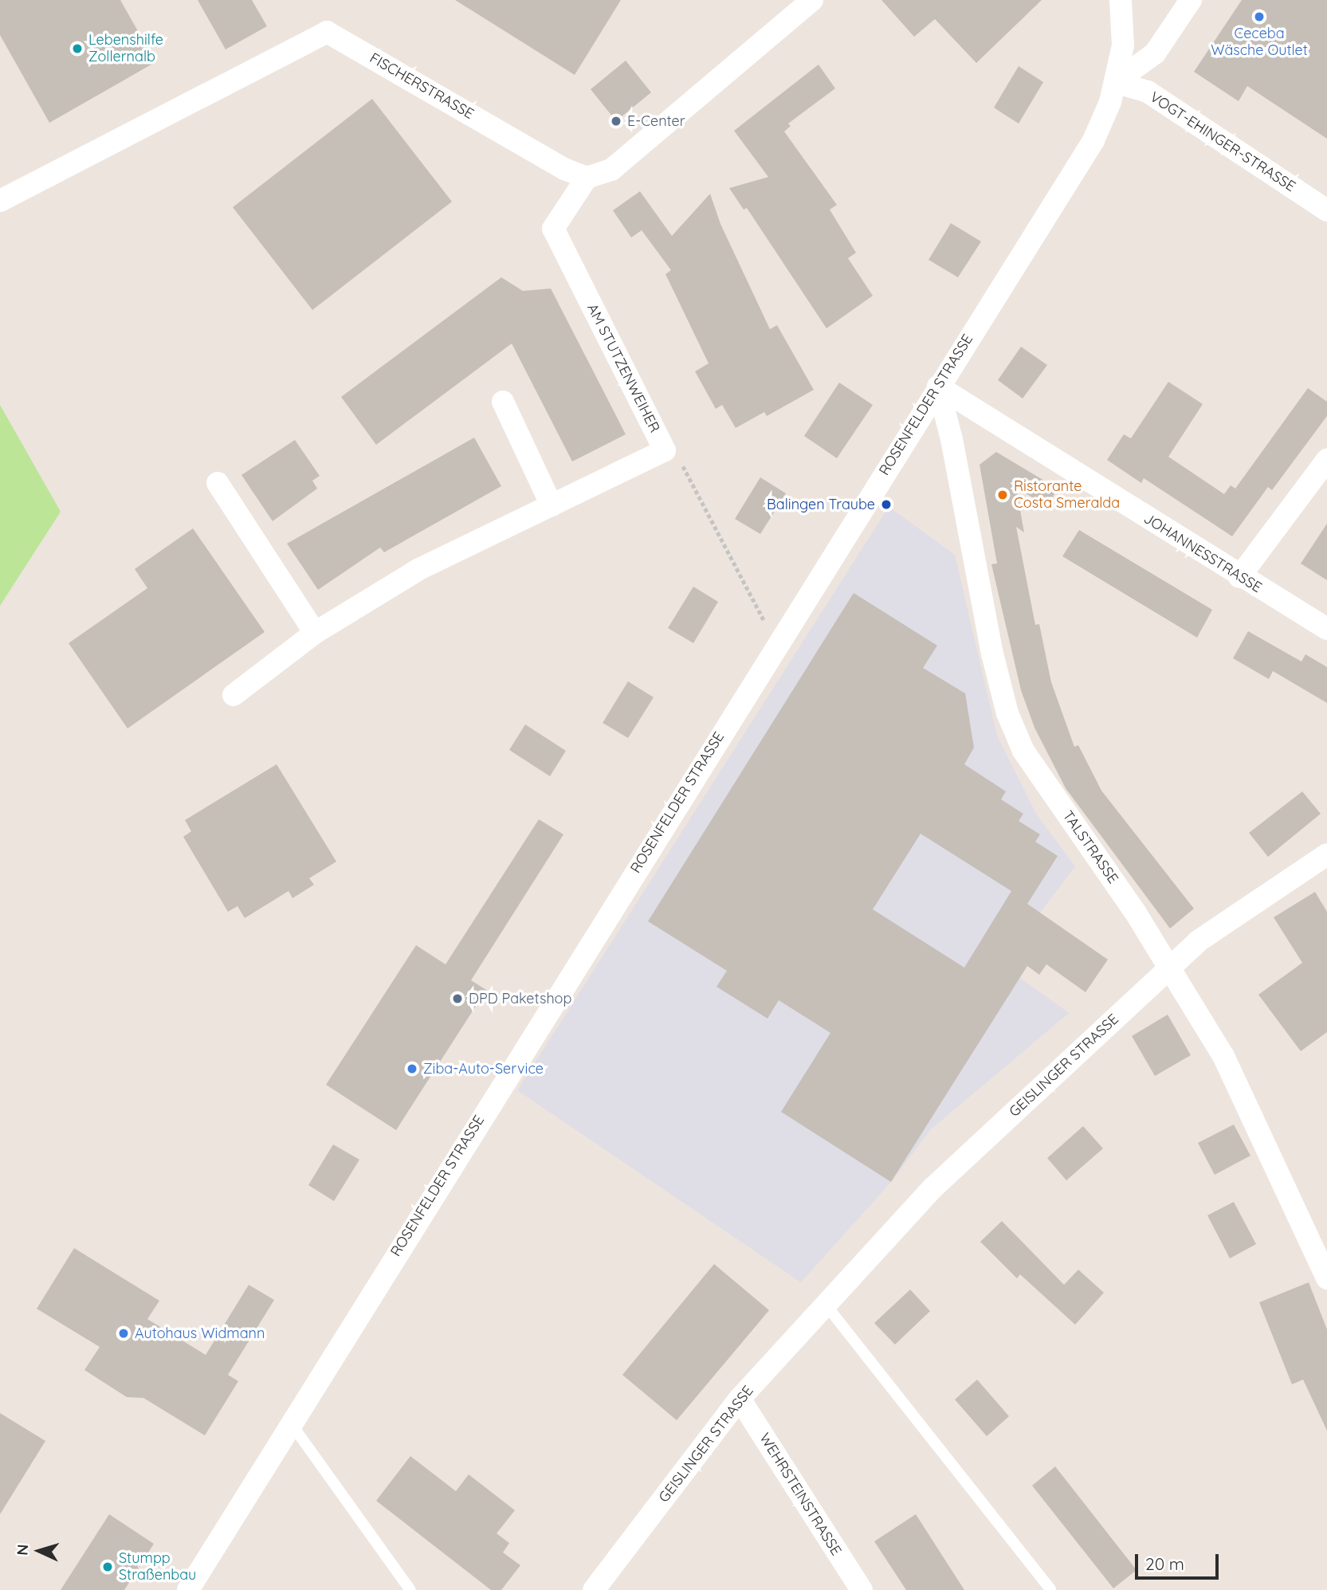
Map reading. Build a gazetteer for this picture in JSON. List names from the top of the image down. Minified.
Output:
{"streets":{"street":["FISCHERSTRASSE","VOGT-EHINGER-STRASSE","AM STUTZENWEIHER","ROSENFELDER STRASSE","JOHANNESSTRASSE","TALSTRASSE","GEISLINGER STRASSE","WEHRSTEINSTRASSE"]},"crossings":[["FISCHERSTRASSE","AM STUTZENWEIHER"],["VOGT-EHINGER-STRASSE","ROSENFELDER STRASSE"],["ROSENFELDER STRASSE","JOHANNESSTRASSE"],["ROSENFELDER STRASSE","TALSTRASSE"],["JOHANNESSTRASSE","TALSTRASSE"],["TALSTRASSE","GEISLINGER STRASSE"],["GEISLINGER STRASSE","WEHRSTEINSTRASSE"]],"places":["Ceceba Wäsche Outlet","Lebenshilfe Zollernalb","E-Center","Ristorante Costa Smeralda","Balingen Traube","DPD Paketshop","Ziba-Auto-Service","Autohaus Widmann","Stumpp Straßenbau"],"scale_bar":"20 m","north":"left"}
